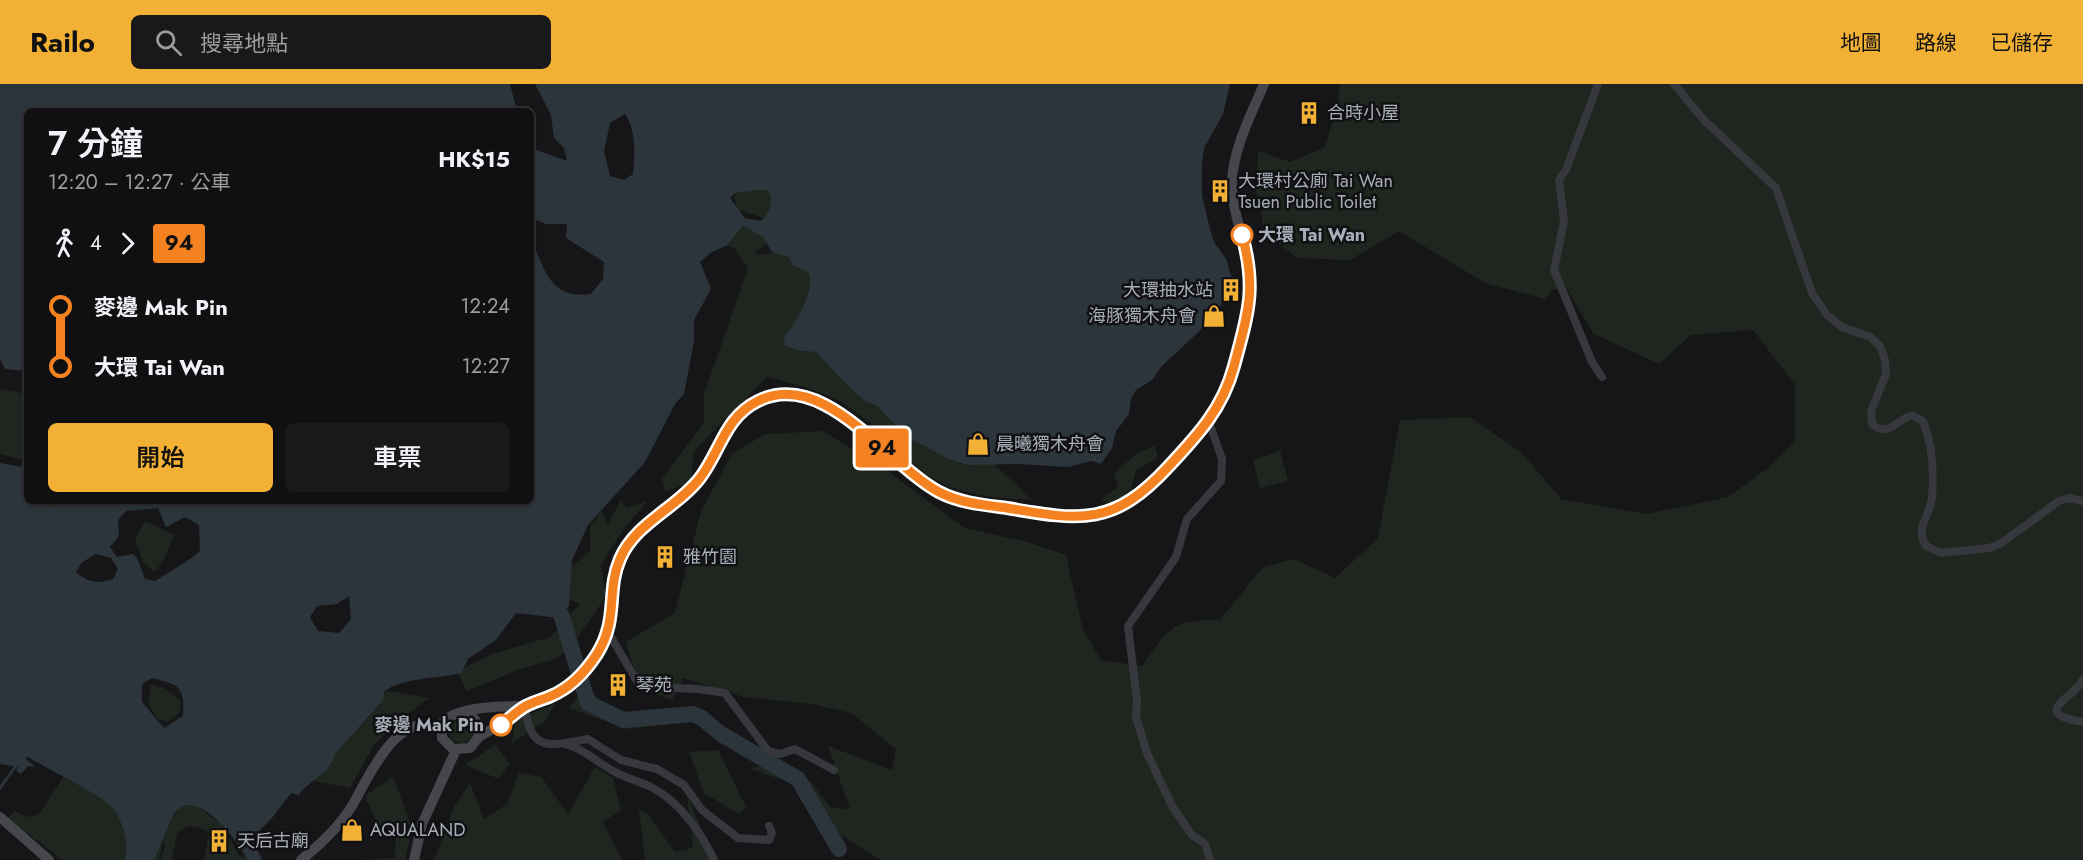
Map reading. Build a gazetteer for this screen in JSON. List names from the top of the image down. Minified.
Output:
{"places":{"building":["合時小屋","大環村公廁 Tai Wan Tsuen Public Toilet","大環抽水站","雅竹園","琴苑","天后古廟"],"other":["大環 Tai Wan","麥邊 Mak Pin"],"shop":["海豚獨木舟會","晨曦獨木舟會","AQUALAND"]},"lines":["bus line 94"],"page":{"header":"Railo","search":"搜尋地點","nav":["地圖","路線","已儲存"],"on_map":"94","heading":["7 分鐘","12:20 – 12:27 · 公車","HK$15"],"legs":["4","94"],"list":[{"name":"麥邊 Mak Pin","value":"12:24"},{"name":"大環 Tai Wan","value":"12:27"}],"buttons":["開始","車票"]}}
